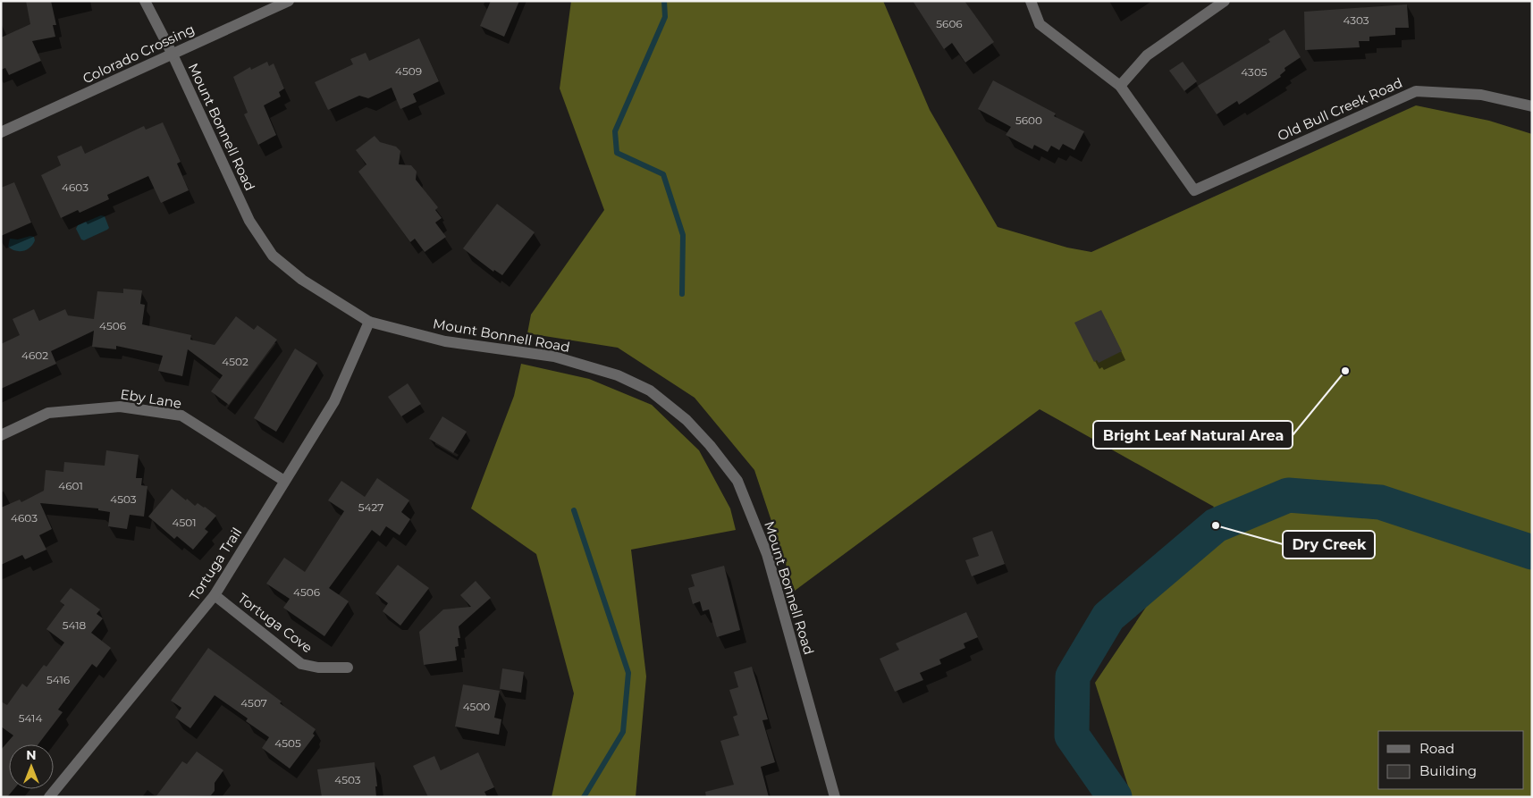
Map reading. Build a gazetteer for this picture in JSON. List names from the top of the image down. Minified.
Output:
{"streets":{"street":["Colorado Crossing","Old Bull Creek Road","Mount Bonnell Road","Eby Lane","Tortuga Trail","Tortuga Cove"]},"crossings":[["Colorado Crossing","Mount Bonnell Road"],["Mount Bonnell Road","Tortuga Trail"],["Eby Lane","Tortuga Trail"],["Tortuga Trail","Tortuga Cove"]],"places":["Bright Leaf Natural Area","Dry Creek"],"house_numbers":["4303","5606","4509","4305","5600","4603","4506","4602","4502","4601","4503","5427","4603","4501","4506","5418","5416","4507","4500","5414","4505","4503"],"legend":["Road","Building"],"north":"top"}
